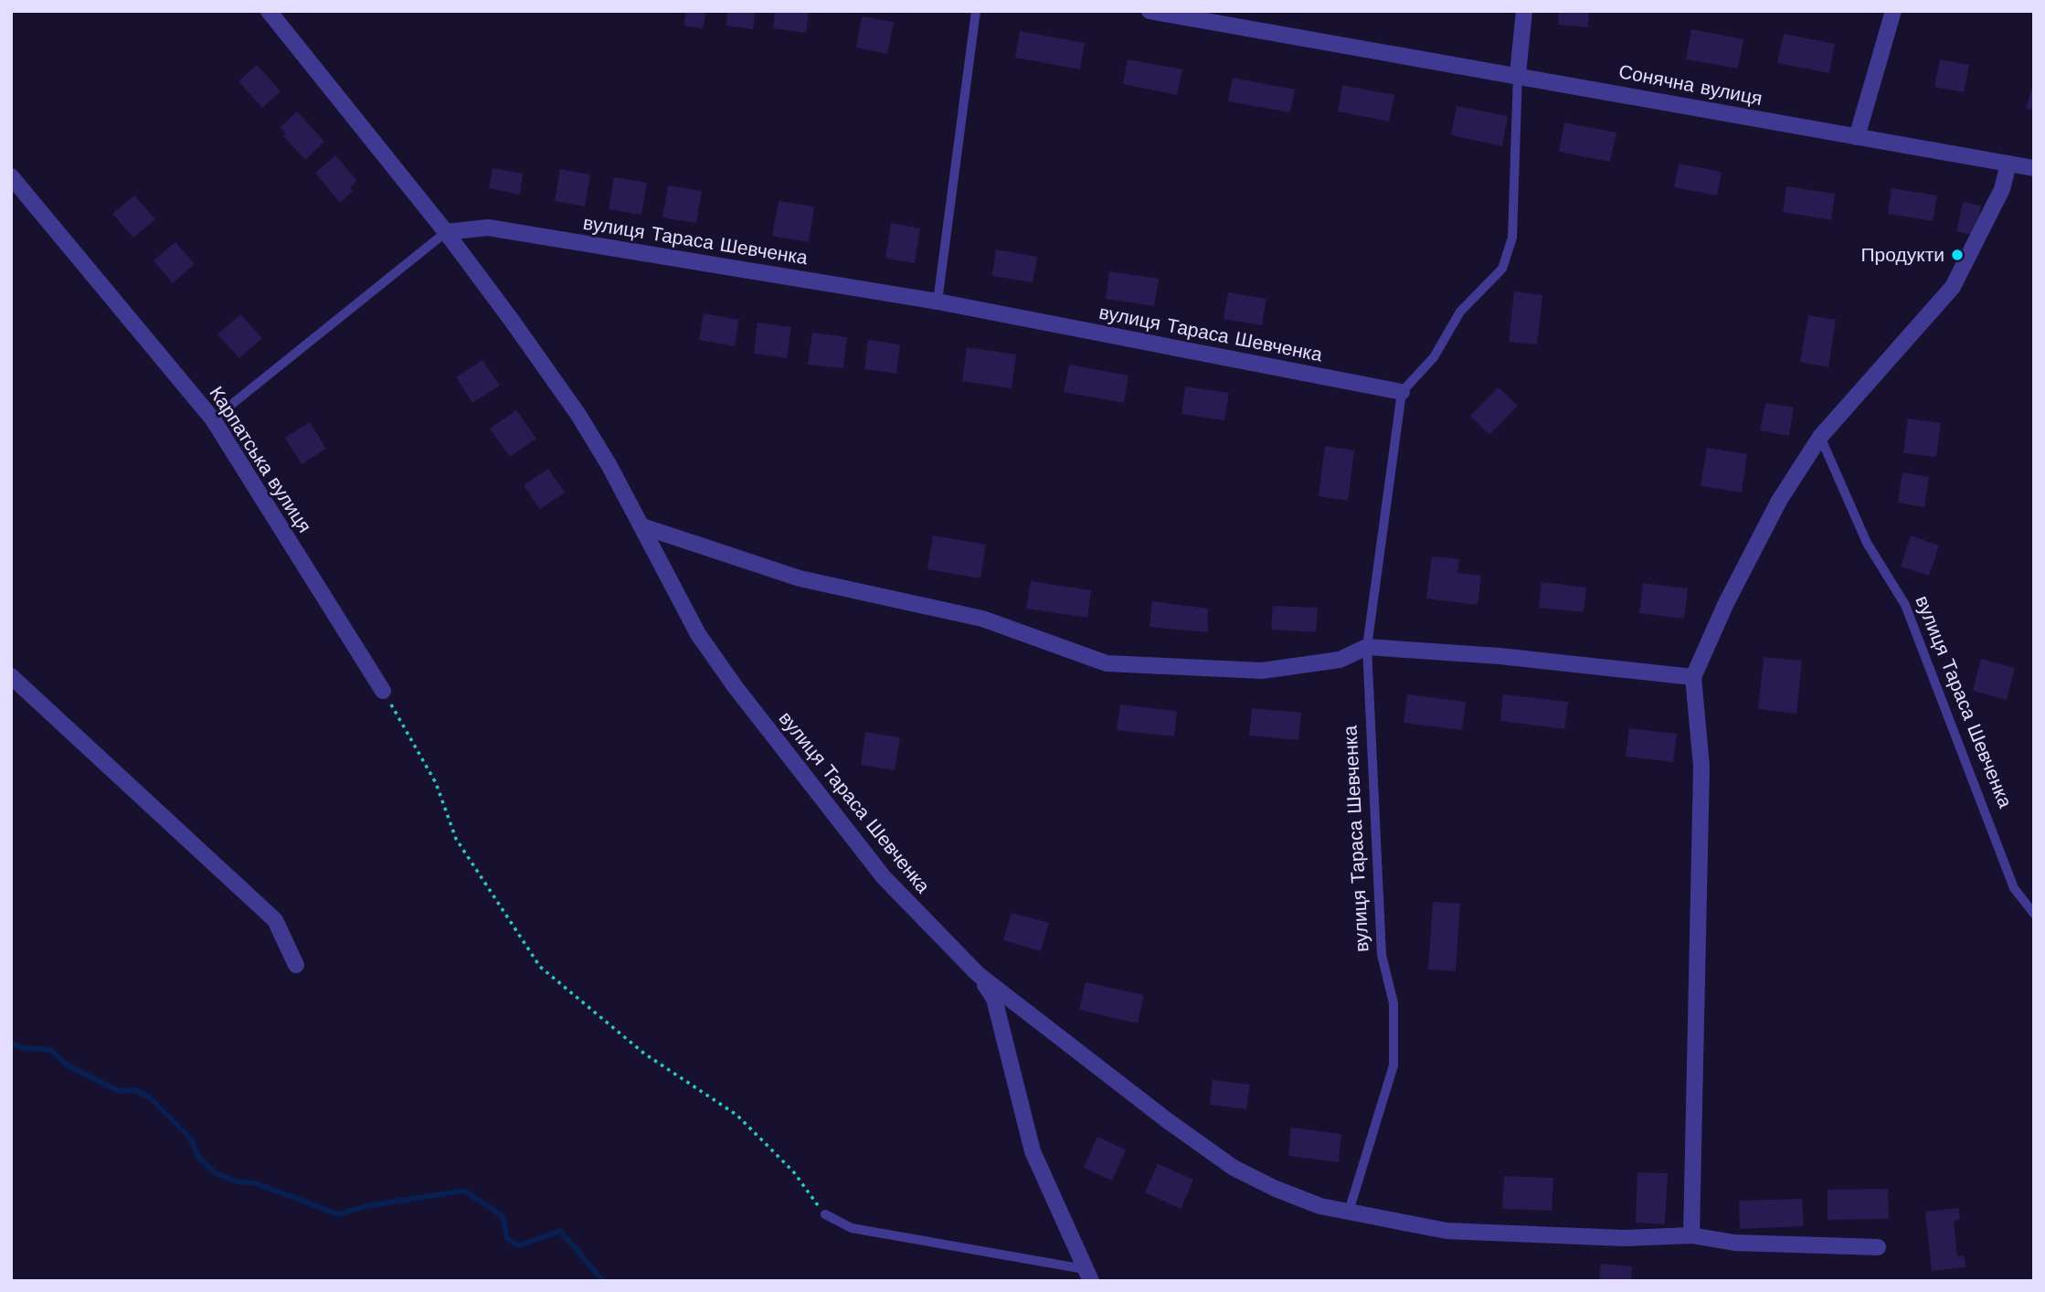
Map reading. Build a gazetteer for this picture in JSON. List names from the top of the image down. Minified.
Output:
{"streets":{"street":["Сонячна вулиця","вулиця Тараса Шевченка","Карпатська вулиця"]},"places":["Продукти"]}
